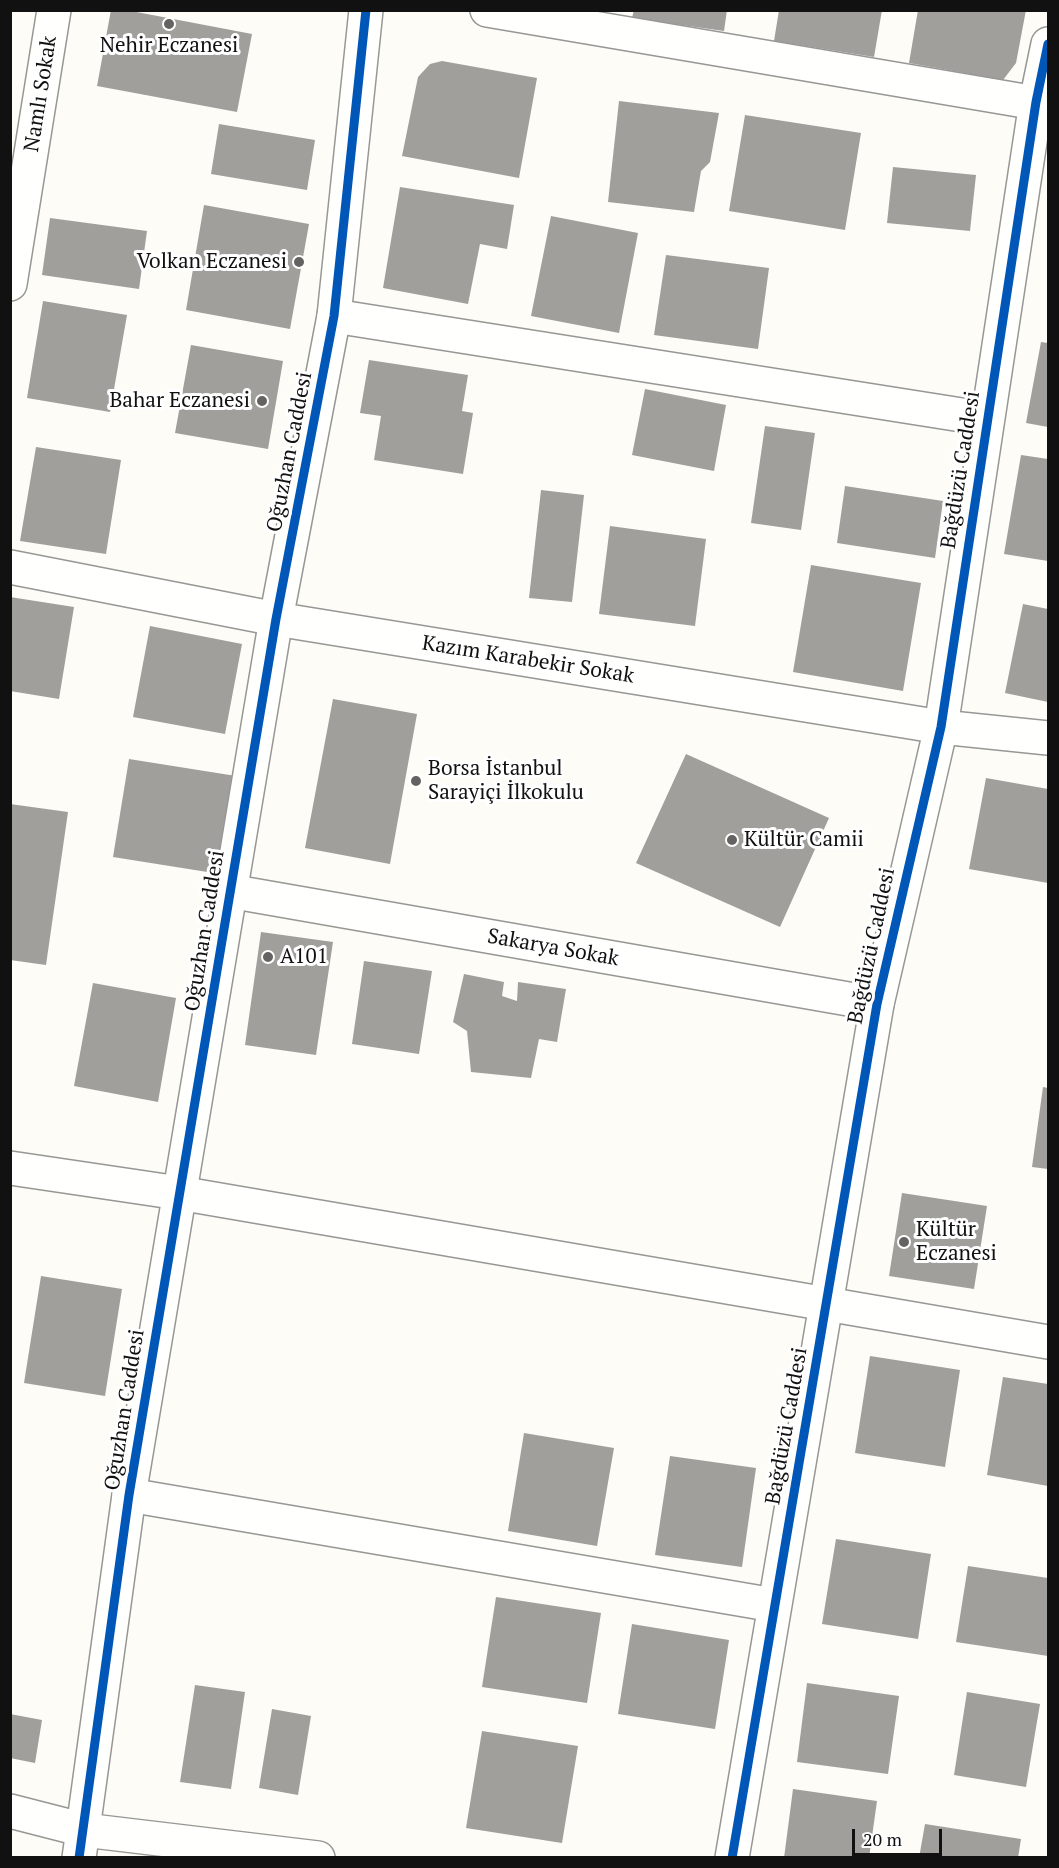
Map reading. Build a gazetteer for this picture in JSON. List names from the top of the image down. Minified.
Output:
{"streets":{"street":["Namlı Sokak","Oğuzhan Caddesi","Bağdüzü Caddesi","Kazım Karabekir Sokak","Sakarya Sokak"]},"crossings":[["Oğuzhan Caddesi","Kazım Karabekir Sokak"],["Oğuzhan Caddesi","Sakarya Sokak"],["Bağdüzü Caddesi","Kazım Karabekir Sokak"],["Bağdüzü Caddesi","Sakarya Sokak"]],"places":["Nehir Eczanesi","Volkan Eczanesi","Bahar Eczanesi","Borsa İstanbul Sarayiçi İlkokulu","Kültür Camii","A101","Kültür Eczanesi"],"scale_bar":"20 m"}
